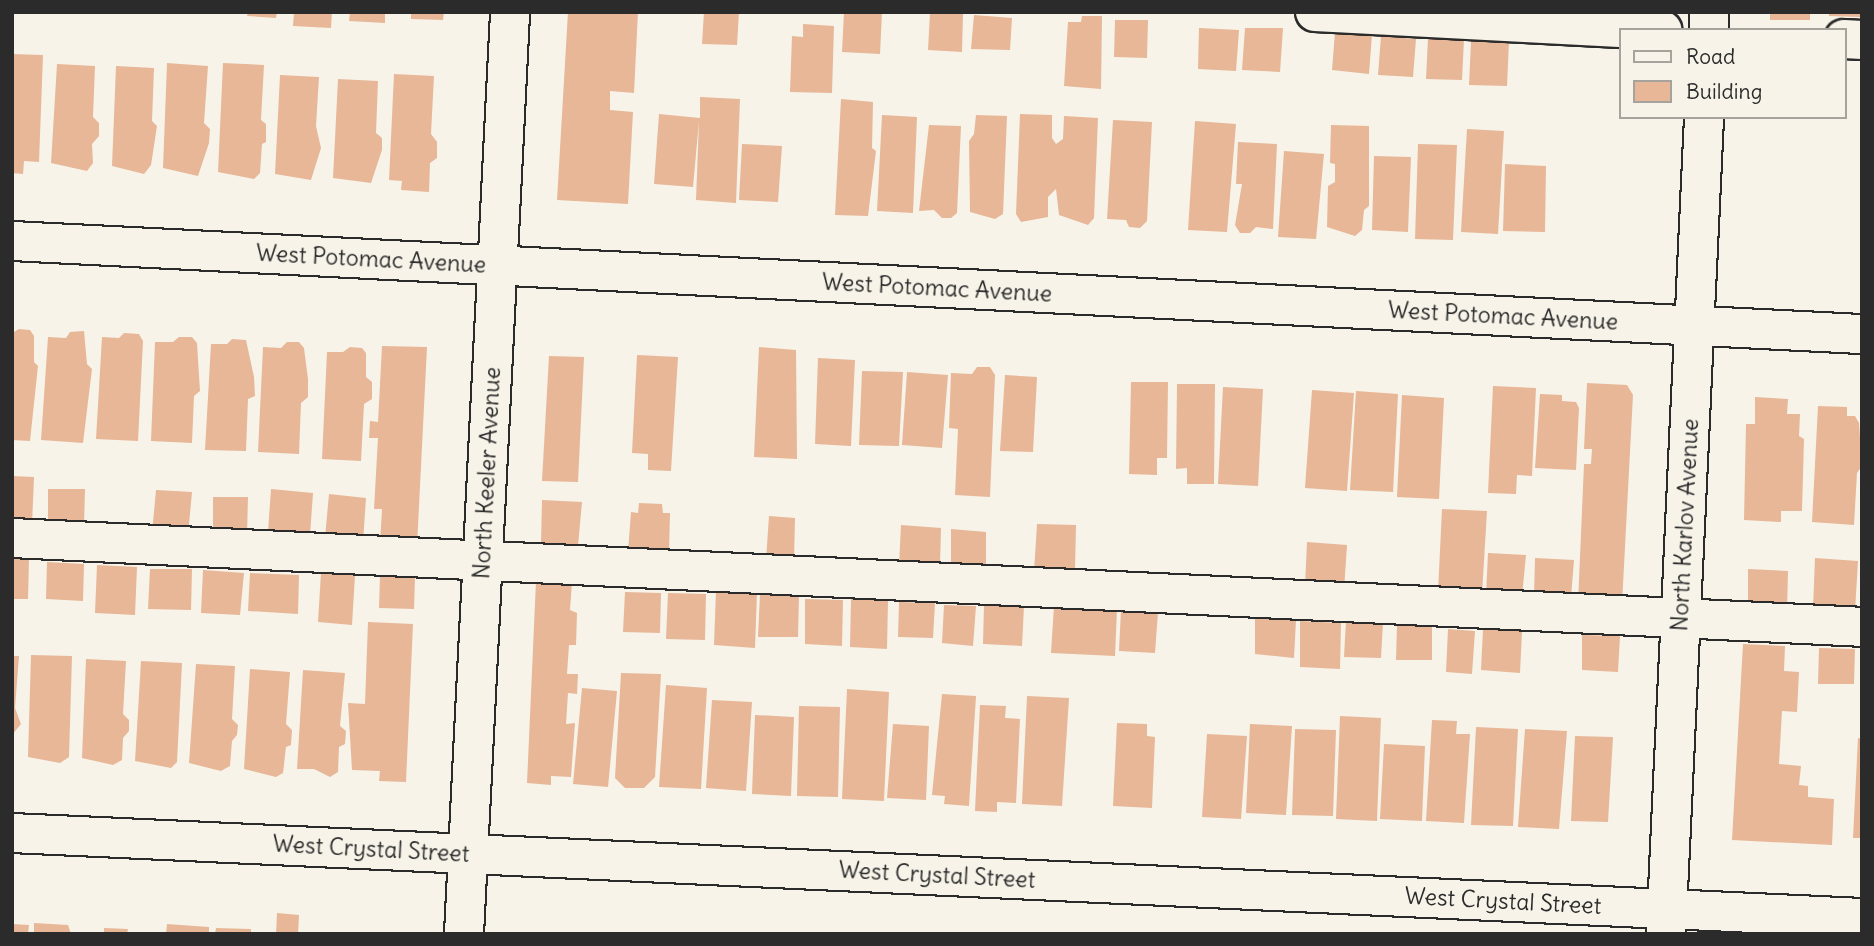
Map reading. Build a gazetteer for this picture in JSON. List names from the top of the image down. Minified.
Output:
{"streets":{"street":["West Potomac Avenue","North Keeler Avenue","North Karlov Avenue","West Crystal Street"]},"crossings":[["West Potomac Avenue","North Keeler Avenue"],["West Potomac Avenue","North Karlov Avenue"],["North Keeler Avenue","West Crystal Street"],["North Karlov Avenue","West Crystal Street"]],"legend":["Road","Building"]}
